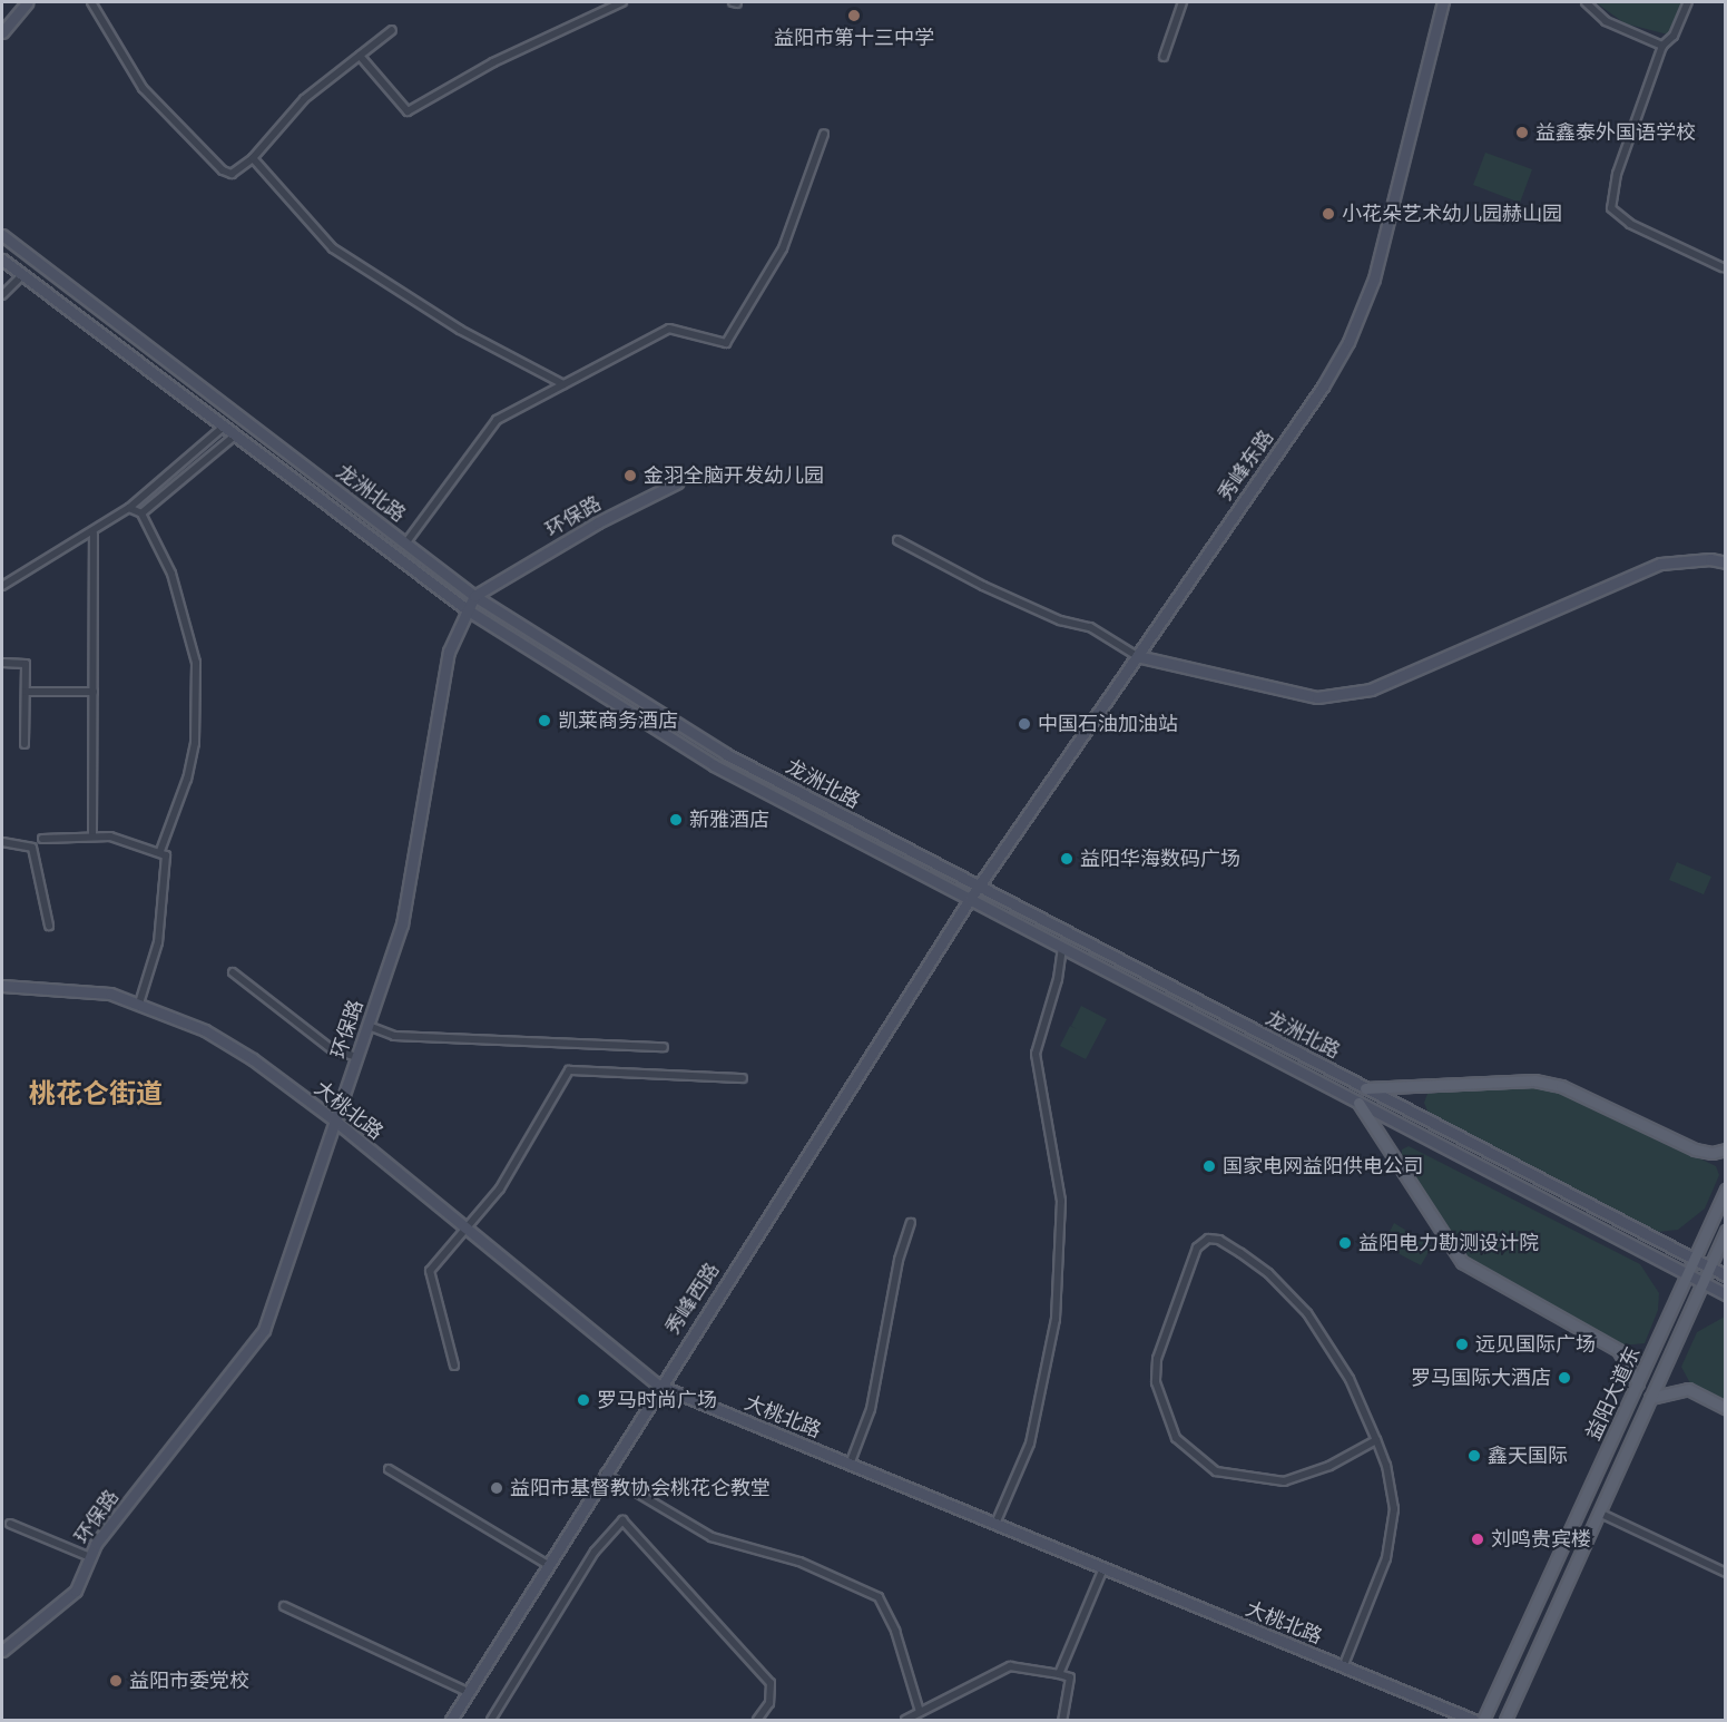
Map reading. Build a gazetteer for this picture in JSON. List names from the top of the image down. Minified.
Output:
{"streets":{"main road":["益阳大道东"],"street":["秀峰东路","龙洲北路","环保路","大桃北路","秀峰西路"]},"crossings":[["秀峰东路","龙洲北路"],["秀峰东路","秀峰西路"],["龙洲北路","环保路"],["龙洲北路","秀峰西路"],["龙洲北路","益阳大道东"],["环保路","大桃北路"],["大桃北路","秀峰西路"]],"districts":["桃花仑街道"],"places":["益阳市第十三中学","益鑫泰外国语学校","小花朵艺术幼儿园赫山园","金羽全脑开发幼儿园","凯莱商务酒店","中国石油加油站","新雅酒店","益阳华海数码广场","国家电网益阳供电公司","益阳电力勘测设计院","远见国际广场","罗马国际大酒店","罗马时尚广场","鑫天国际","益阳市基督教协会桃花仑教堂","刘鸣贵宾楼","益阳市委党校"]}
